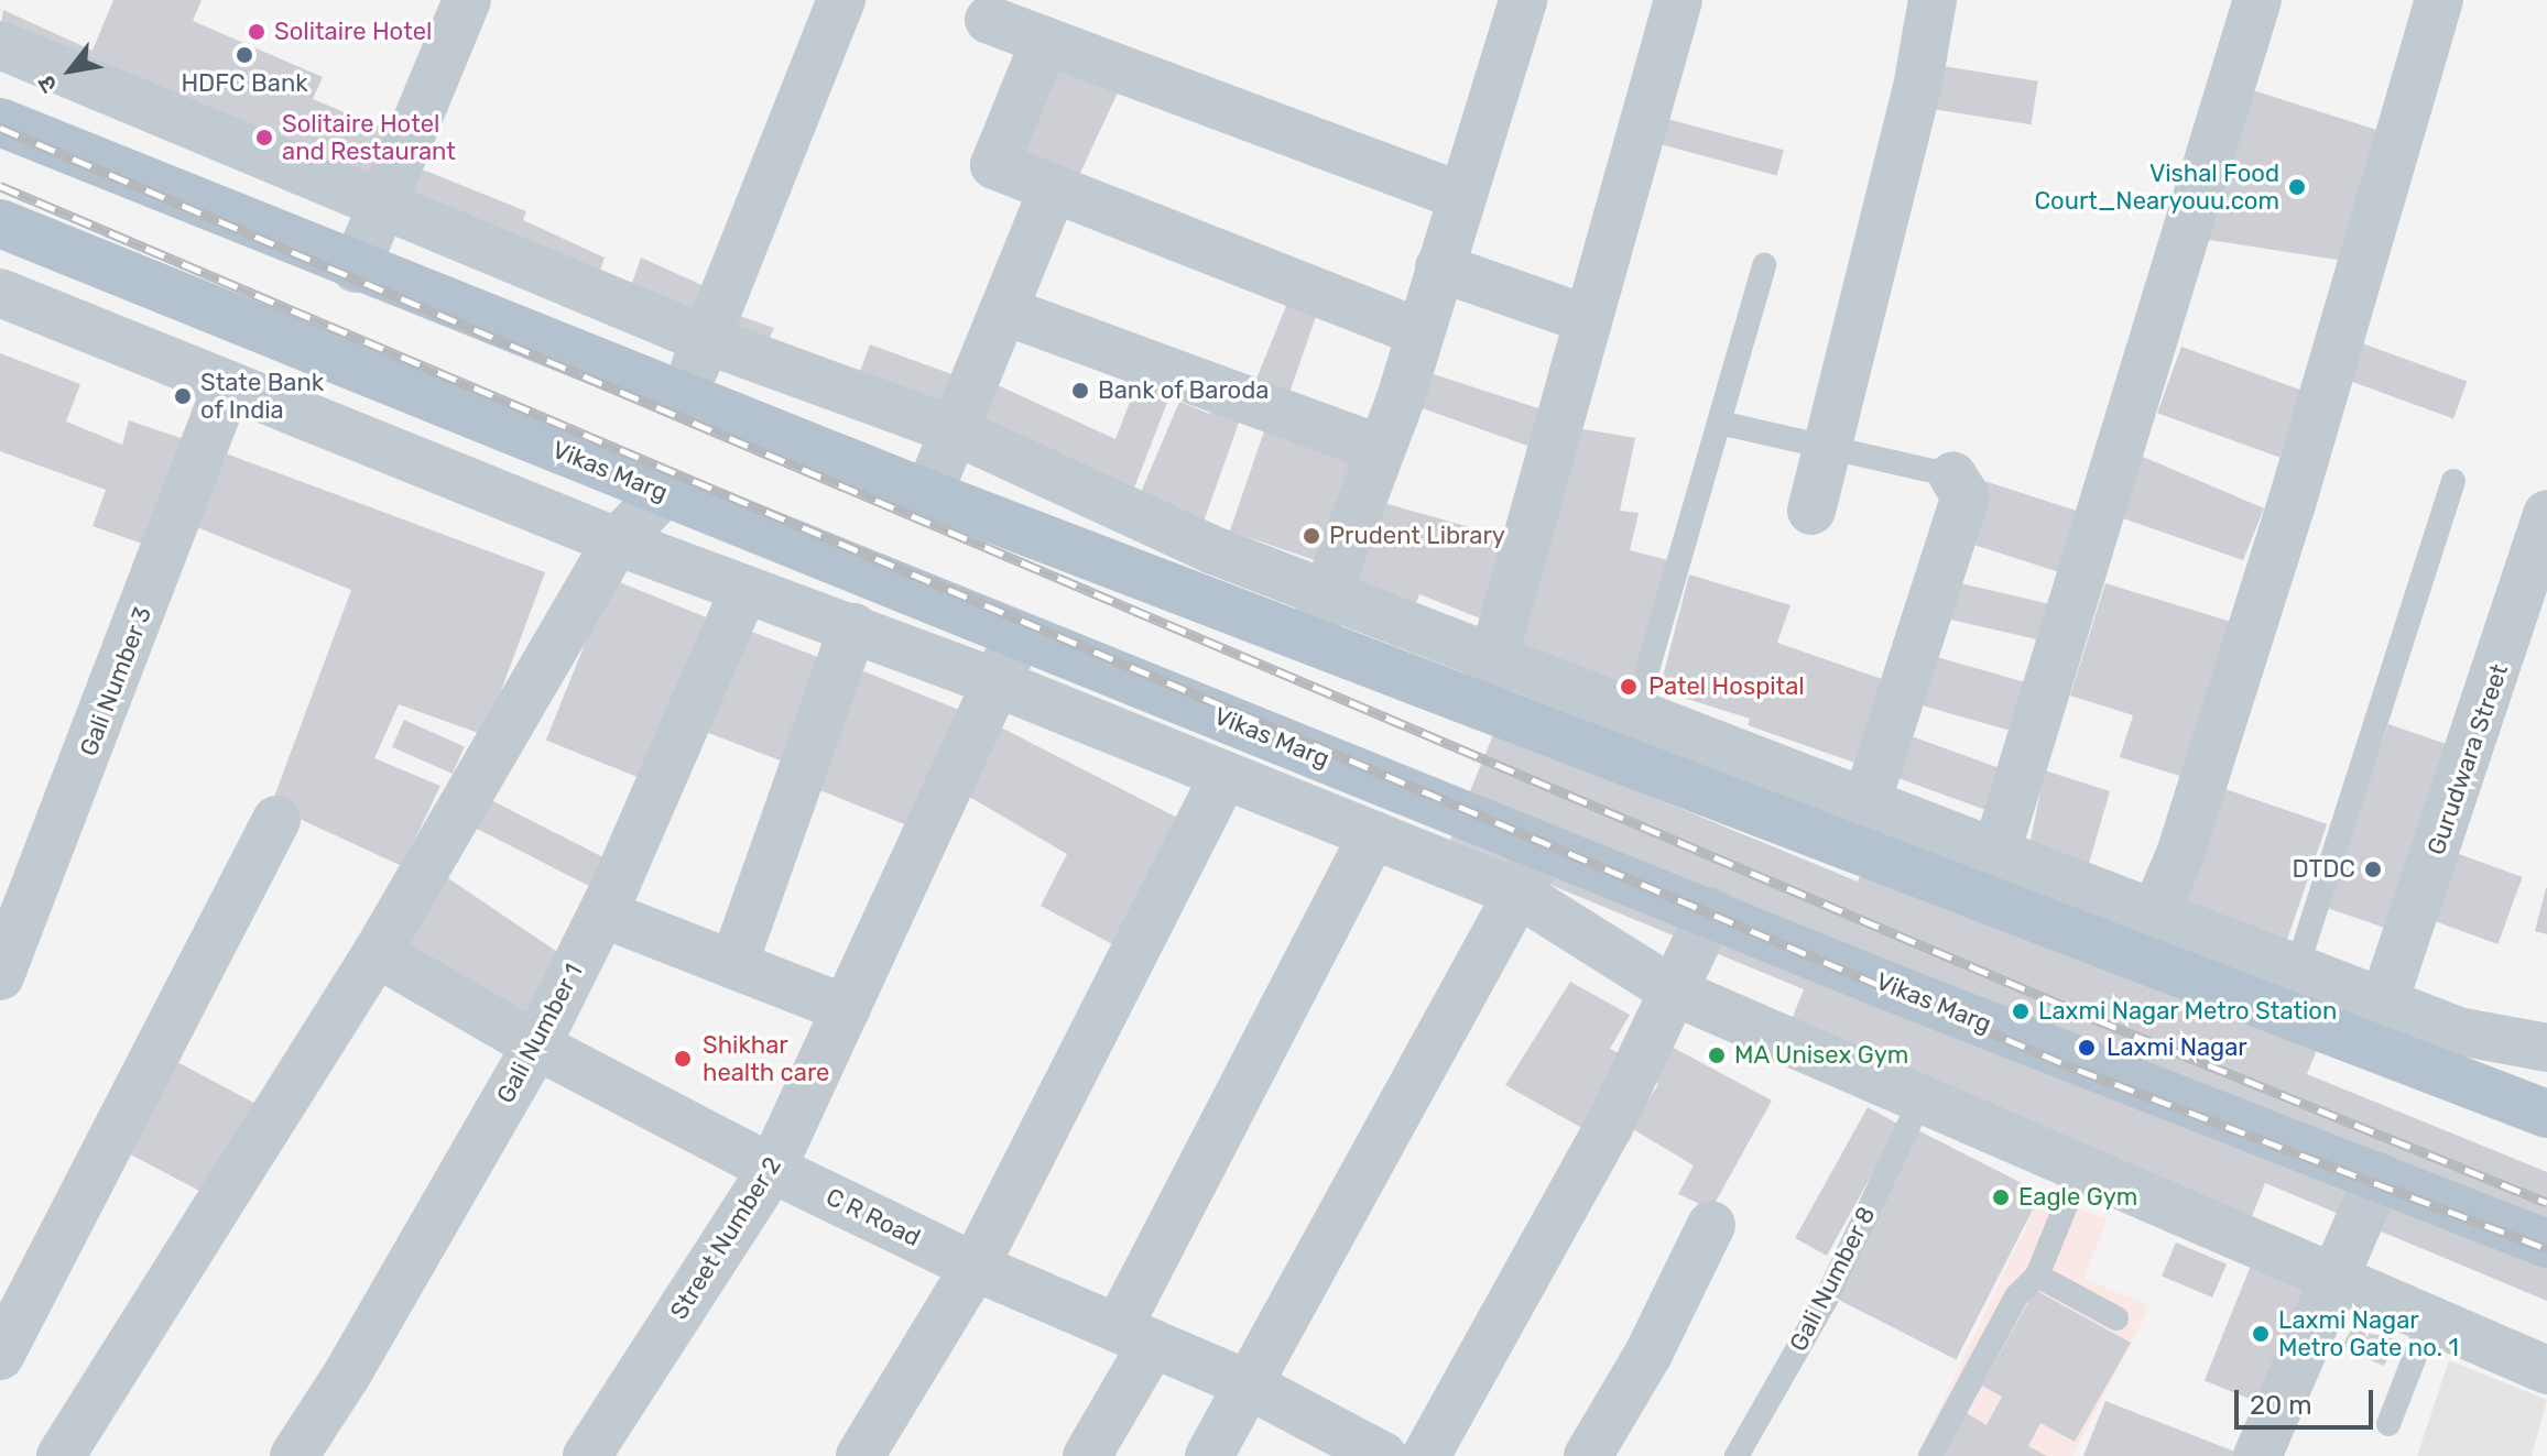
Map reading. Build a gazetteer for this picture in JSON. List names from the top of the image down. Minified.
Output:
{"streets":{"main road":["Vikas Marg"],"street":["Gali Number 3","Gurudwara Street","Gali Number 1","C R Road","Street Number 2"],"lane":["Gali Number 8"]},"crossings":[["Vikas Marg","Street Number 2"],["Gali Number 1","C R Road"],["C R Road","Street Number 2"]],"places":["Solitaire Hotel","HDFC Bank","Solitaire Hotel and Restaurant","Vishal Food Court_Nearyouu.com","Bank of Baroda","State Bank of India","Prudent Library","Patel Hospital","DTDC","Laxmi Nagar Metro Station","Laxmi Nagar","MA Unisex Gym","Shikhar health care","Eagle Gym","Laxmi Nagar Metro Gate no. 1"],"scale_bar":"20 m","north":"bottom left"}
